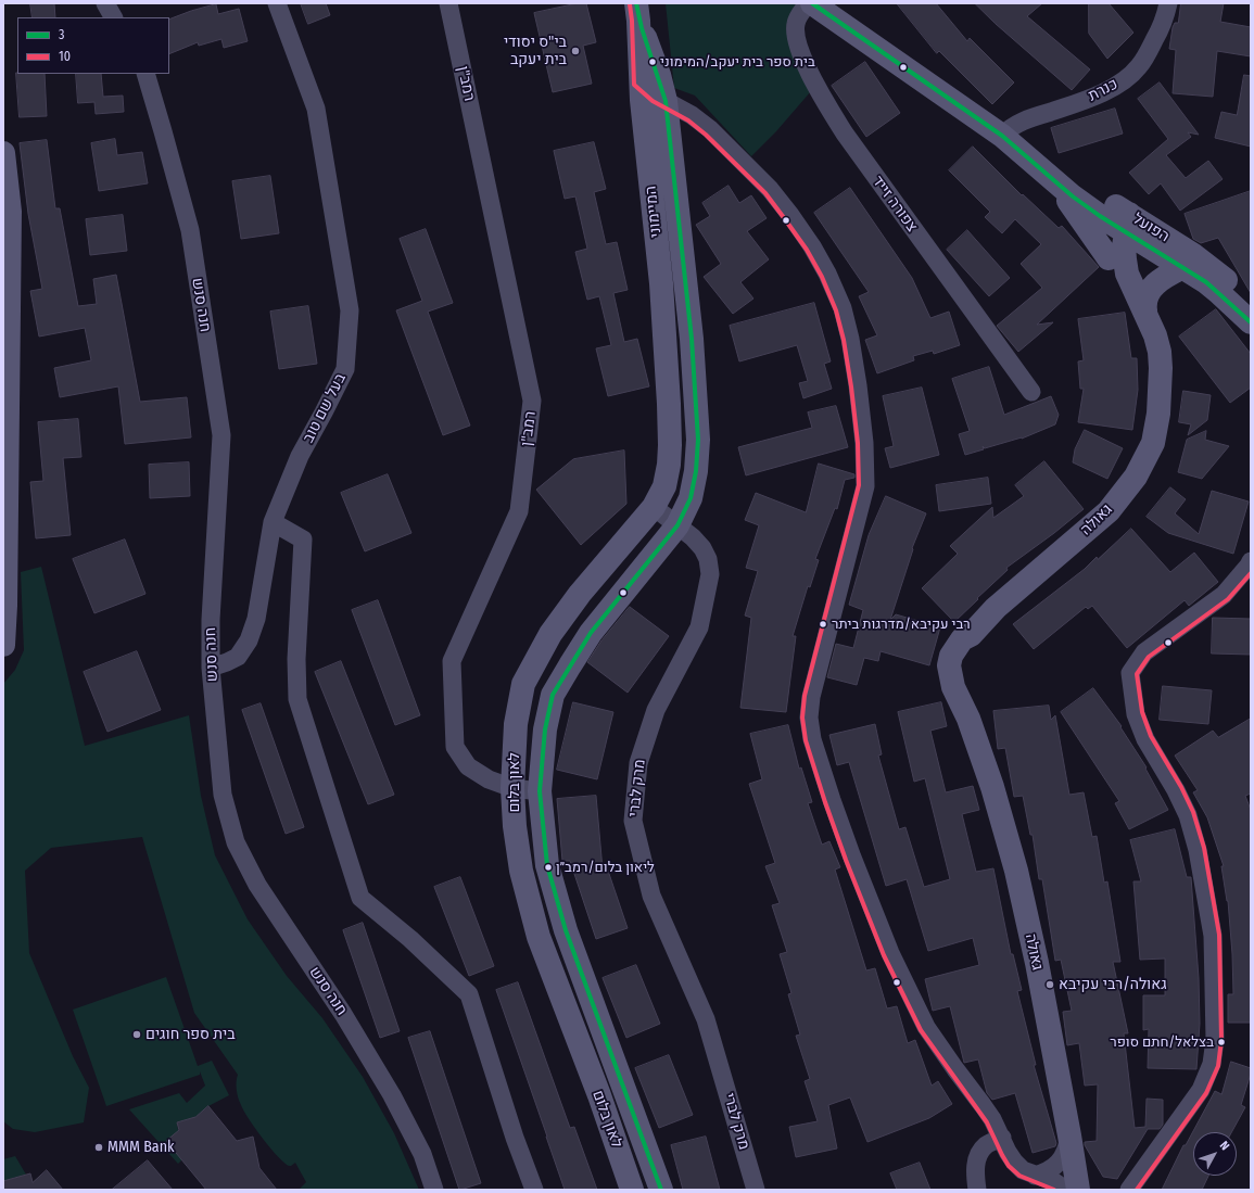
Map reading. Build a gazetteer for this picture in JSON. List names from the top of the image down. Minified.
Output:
{"streets":{"street":["רמב\"ן","כנרת","צפורה זייד","המיימוני","הפועל","חנה סנש","בעל שם טוב","גאולה","לאון בלום","מרק לברי"]},"crossings":[["רמב\"ן","לאון בלום"],["כנרת","הפועל"],["המיימוני","לאון בלום"],["הפועל","גאולה"],["חנה סנש","בעל שם טוב"],["לאון בלום","מרק לברי"]],"places":["בי\"ס יסודי בית יעקב","בית ספר בית יעקב/המימוני","רבי עקיבא/מדרגות ביתר","ליאון בלום/רמב״ן","גאולה/רבי עקיבא","בית ספר חוגים","בצלאל/חתם סופר","MMM Bank"],"lines":["transit line 3","transit line 10"],"legend":["3","10"],"north":"top right"}
